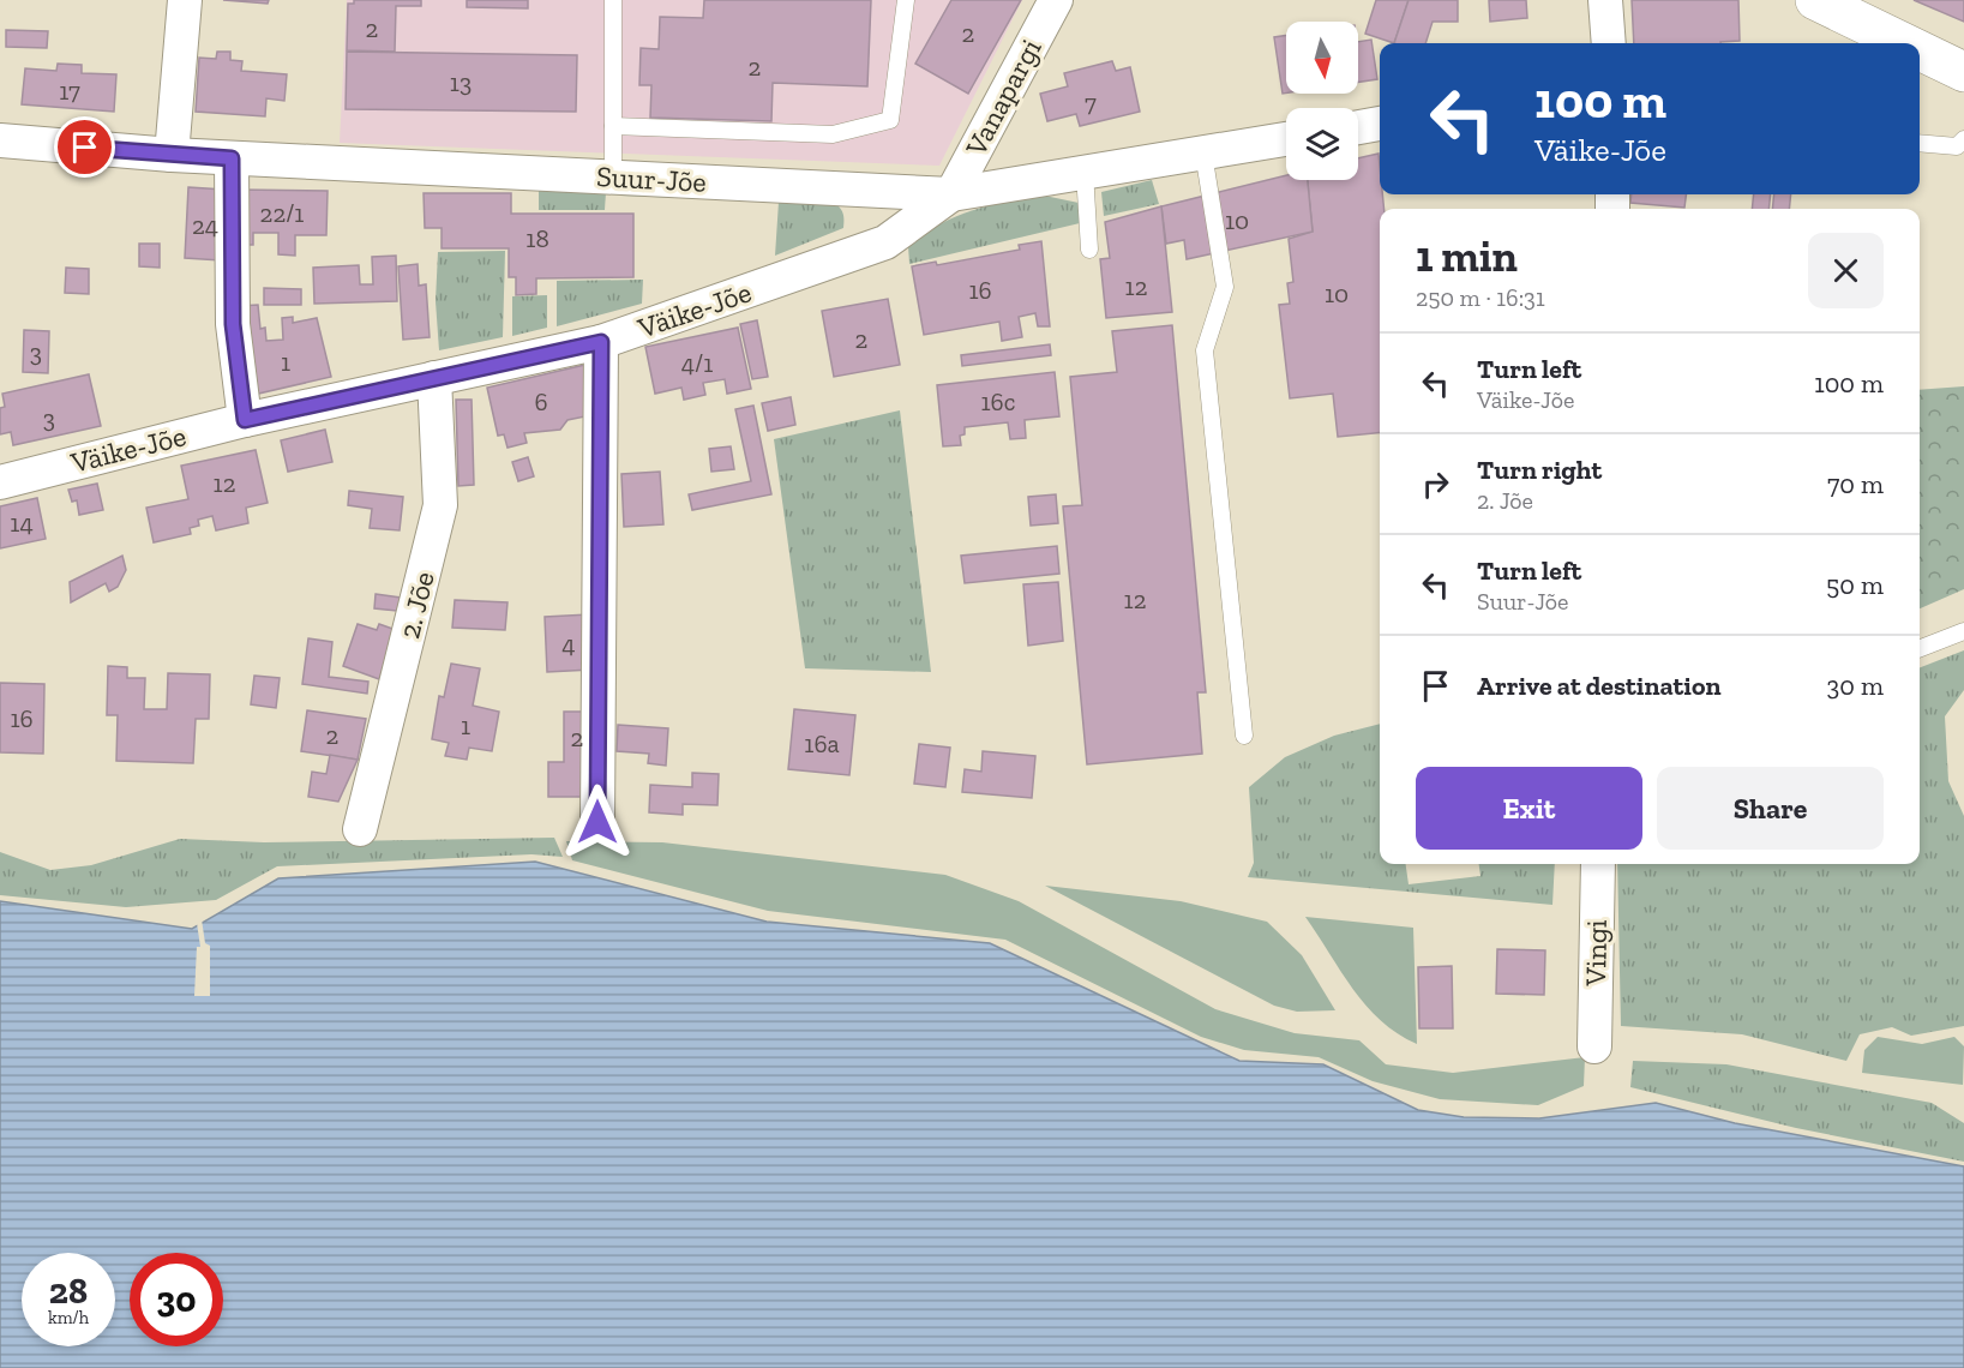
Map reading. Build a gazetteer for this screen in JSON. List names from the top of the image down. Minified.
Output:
{"streets":{"street":["Vanapargi","Suur-Jõe","Väike-Jõe","2. Jõe","Vingi"]},"crossings":[["Vanapargi","Suur-Jõe"],["Vanapargi","Väike-Jõe"],["Suur-Jõe","Väike-Jõe"],["Väike-Jõe","2. Jõe"]],"house_numbers":["2","2","2","13","17","7","22/1","10","24","18","12","16","10","2","3","1","4/1","6","16c","3","12","14","12","4","16","1","2","2","16a"],"north":"bottom","page":{"turn":["100 m","Väike-Jõe"],"heading":["1 min","250 m · 16:31"],"list":[{"name":"Turn left","note":"Väike-Jõe","value":"100 m"},{"name":"Turn right","note":"2. Jõe","value":"70 m"},{"name":"Turn left","note":"Suur-Jõe","value":"50 m"},{"name":"Arrive at destination","value":"30 m"}],"buttons":["Exit","Share"],"speed":"28 km/h","limit":"30"}}
